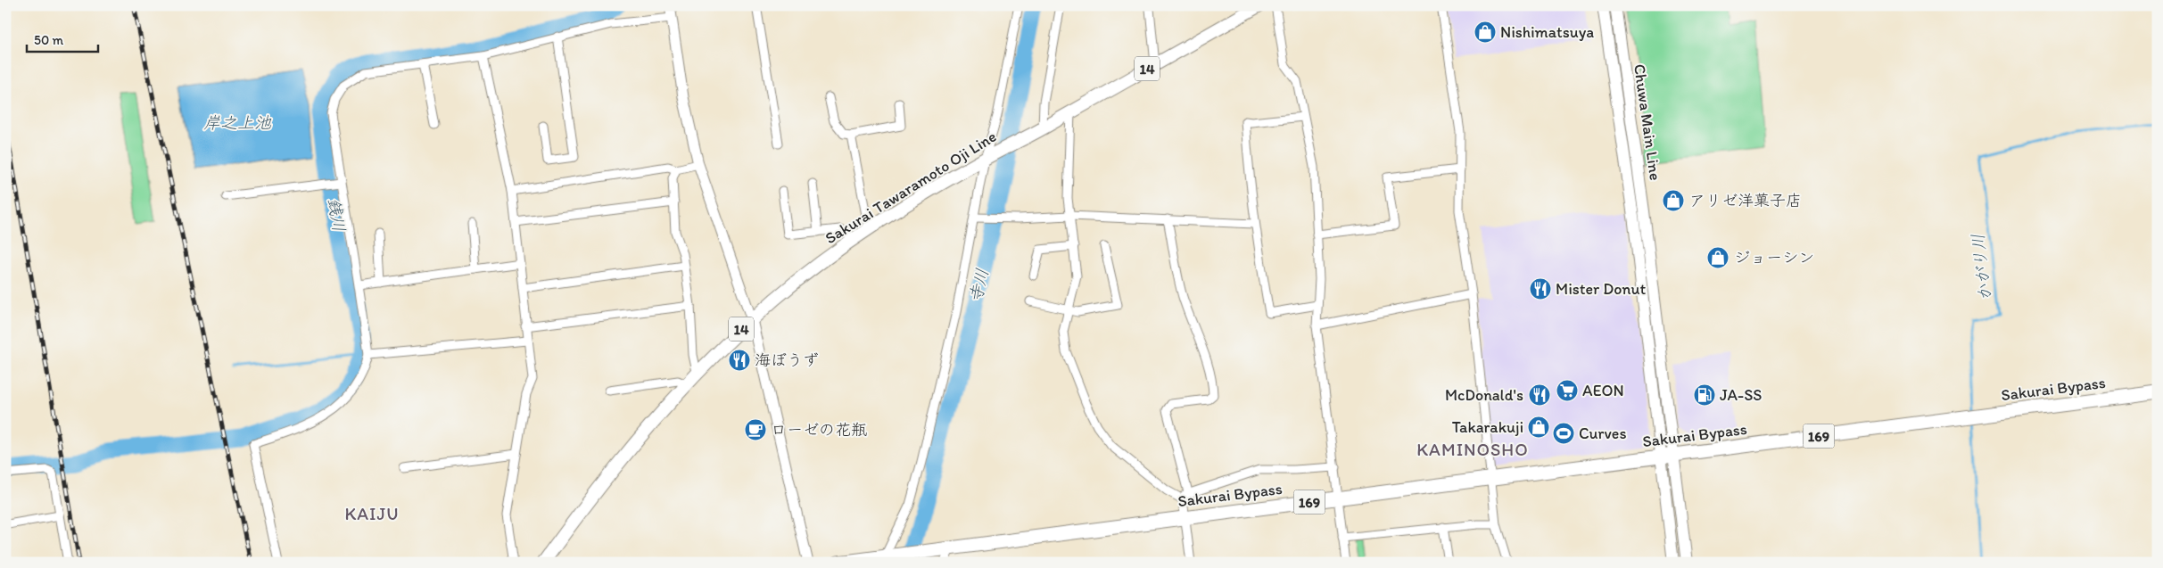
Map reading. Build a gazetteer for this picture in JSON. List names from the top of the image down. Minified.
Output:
{"streets":{"highway":["Sakurai Bypass","169"],"main road":["14","Chuwa Main Line","Sakurai Tawaramoto Oji Line"]},"crossings":[["Chuwa Main Line","Sakurai Bypass"]],"districts":["KAMINOSHO","KAIJU"],"water":["岸之上池","銭川","かがり川","寺川"],"places":{"shop":["Nishimatsuya","アリゼ洋菓子店","ジョーシン","Takarakuji"],"restaurant":["Mister Donut","海ぼうず","McDonald's"],"supermarket":["AEON"],"fuel station":["JA-SS"],"cafe":["ローゼの花瓶"],"sports":["Curves"]},"scale_bar":"50 m"}
